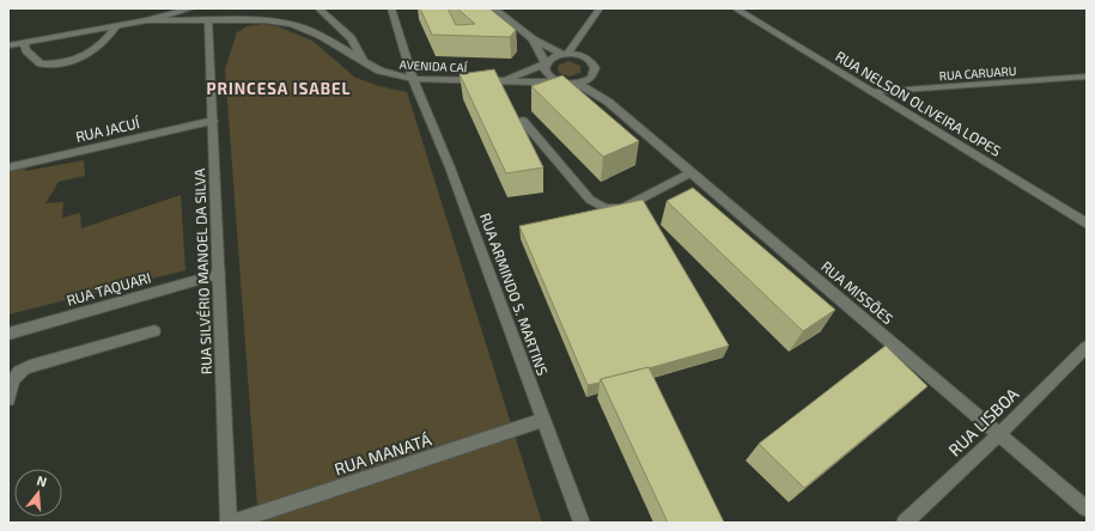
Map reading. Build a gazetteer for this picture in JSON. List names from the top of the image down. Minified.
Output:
{"streets":{"street":["AVENIDA CAÍ","RUA CARUARU","RUA NELSON OLIVEIRA LOPES","RUA JACUÍ","RUA SILVÉRIO MANOEL DA SILVA","RUA TAQUARI","RUA MISSÕES","RUA ARMINDO S. MARTINS","RUA LISBOA","RUA MANATÁ"]},"crossings":[["AVENIDA CAÍ","RUA SILVÉRIO MANOEL DA SILVA"],["AVENIDA CAÍ","RUA MISSÕES"],["AVENIDA CAÍ","RUA ARMINDO S. MARTINS"],["RUA CARUARU","RUA NELSON OLIVEIRA LOPES"],["RUA JACUÍ","RUA SILVÉRIO MANOEL DA SILVA"],["RUA SILVÉRIO MANOEL DA SILVA","RUA TAQUARI"],["RUA MISSÕES","RUA LISBOA"],["RUA ARMINDO S. MARTINS","RUA MANATÁ"]],"districts":["PRINCESA ISABEL"],"north":"top"}
